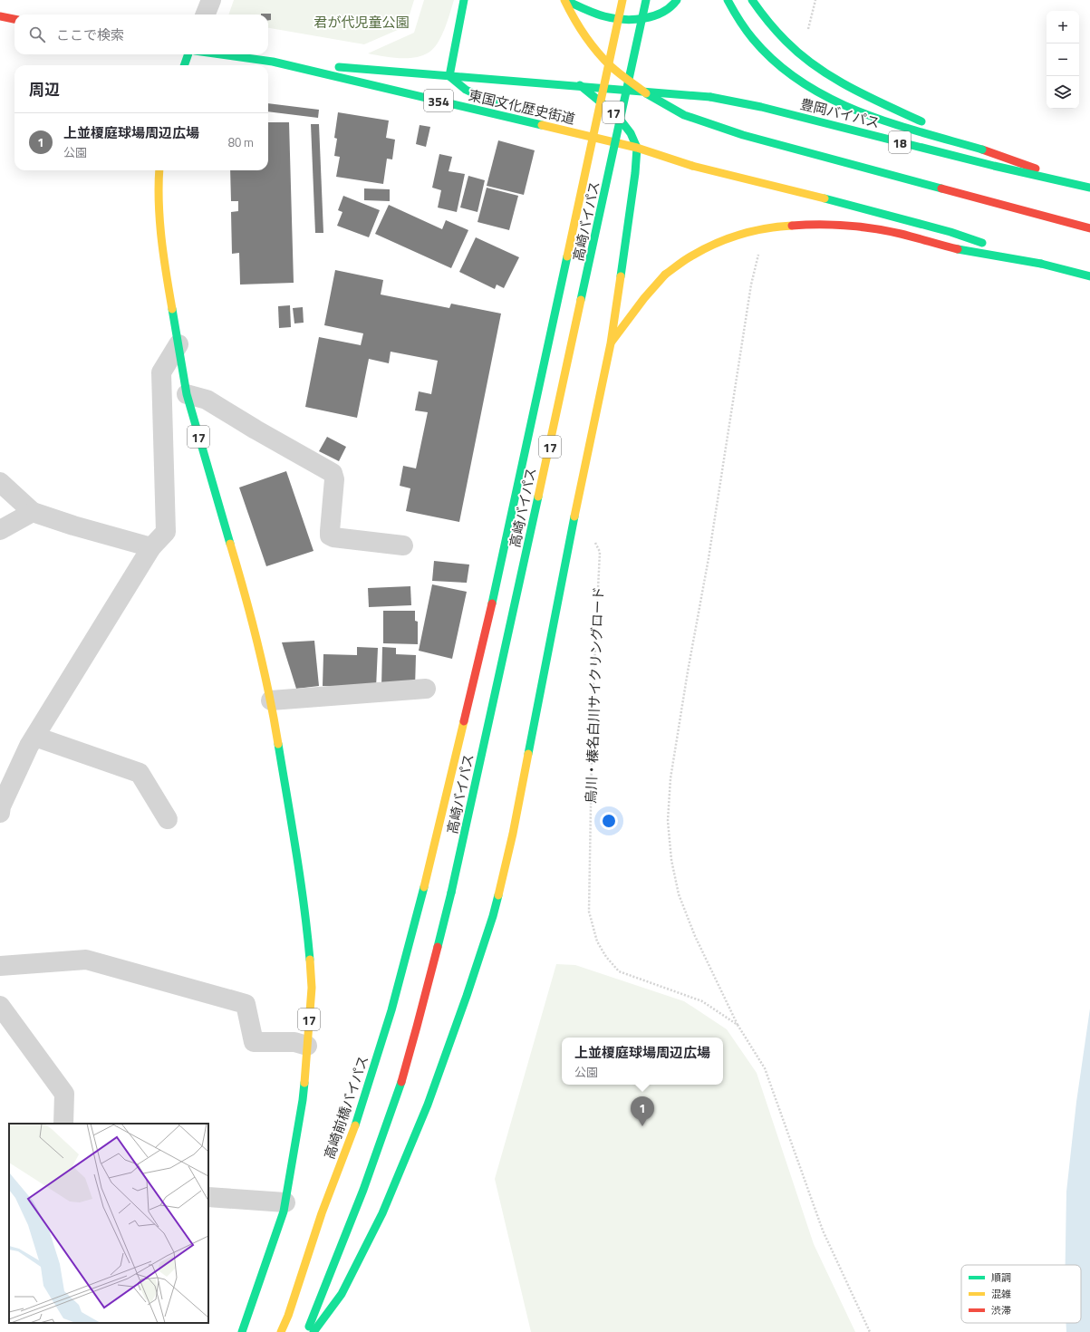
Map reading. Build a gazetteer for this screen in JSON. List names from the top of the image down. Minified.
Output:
{"streets":{"highway":["354","東国文化歴史街道","17","豊岡バイパス","18","高崎バイパス","高崎前橋バイパス"],"path":["烏川・榛名白川サイクリングロード"]},"crossings":[["東国文化歴史街道","17"],["東国文化歴史街道","豊岡バイパス"],["17","豊岡バイパス"],["高崎バイパス","高崎前橋バイパス"]],"parks":["君が代児童公園"],"legend":["順調","混雑","渋滞"],"page":{"map_buttons":["+","−"],"search":"ここで検索","heading":"周辺","list":[{"mark":"1","name":"上並榎庭球場周辺広場","note":"公園","value":"80 m"}],"popup":["上並榎庭球場周辺広場","公園"],"pins":"1"}}
